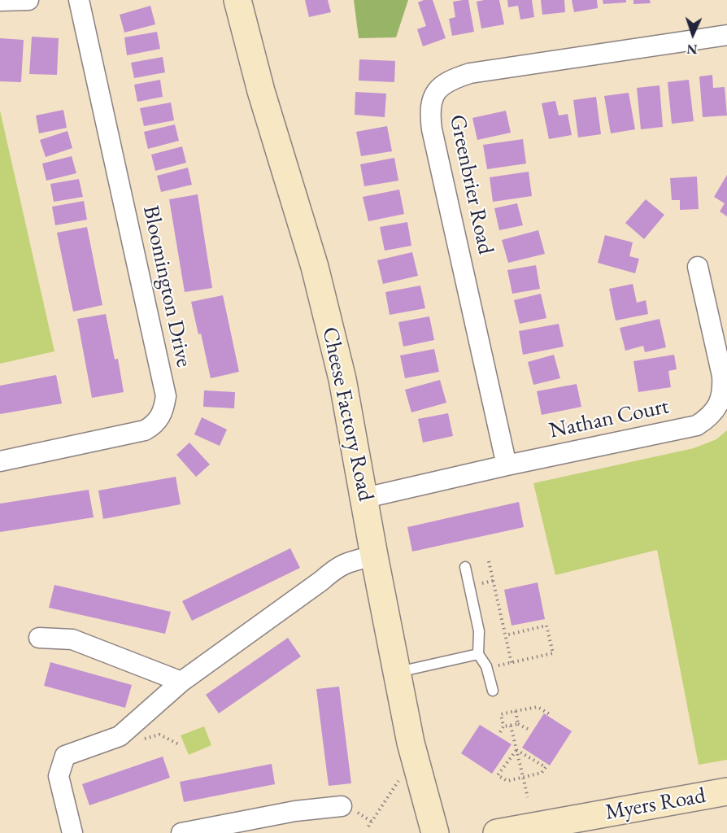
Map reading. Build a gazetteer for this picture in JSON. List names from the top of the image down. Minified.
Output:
{"streets":{"main road":["Cheese Factory Road","Myers Road"],"street":["Greenbrier Road","Bloomington Drive","Nathan Court"]},"crossings":[["Greenbrier Road","Nathan Court"],["Cheese Factory Road","Nathan Court"]],"north":"bottom"}
